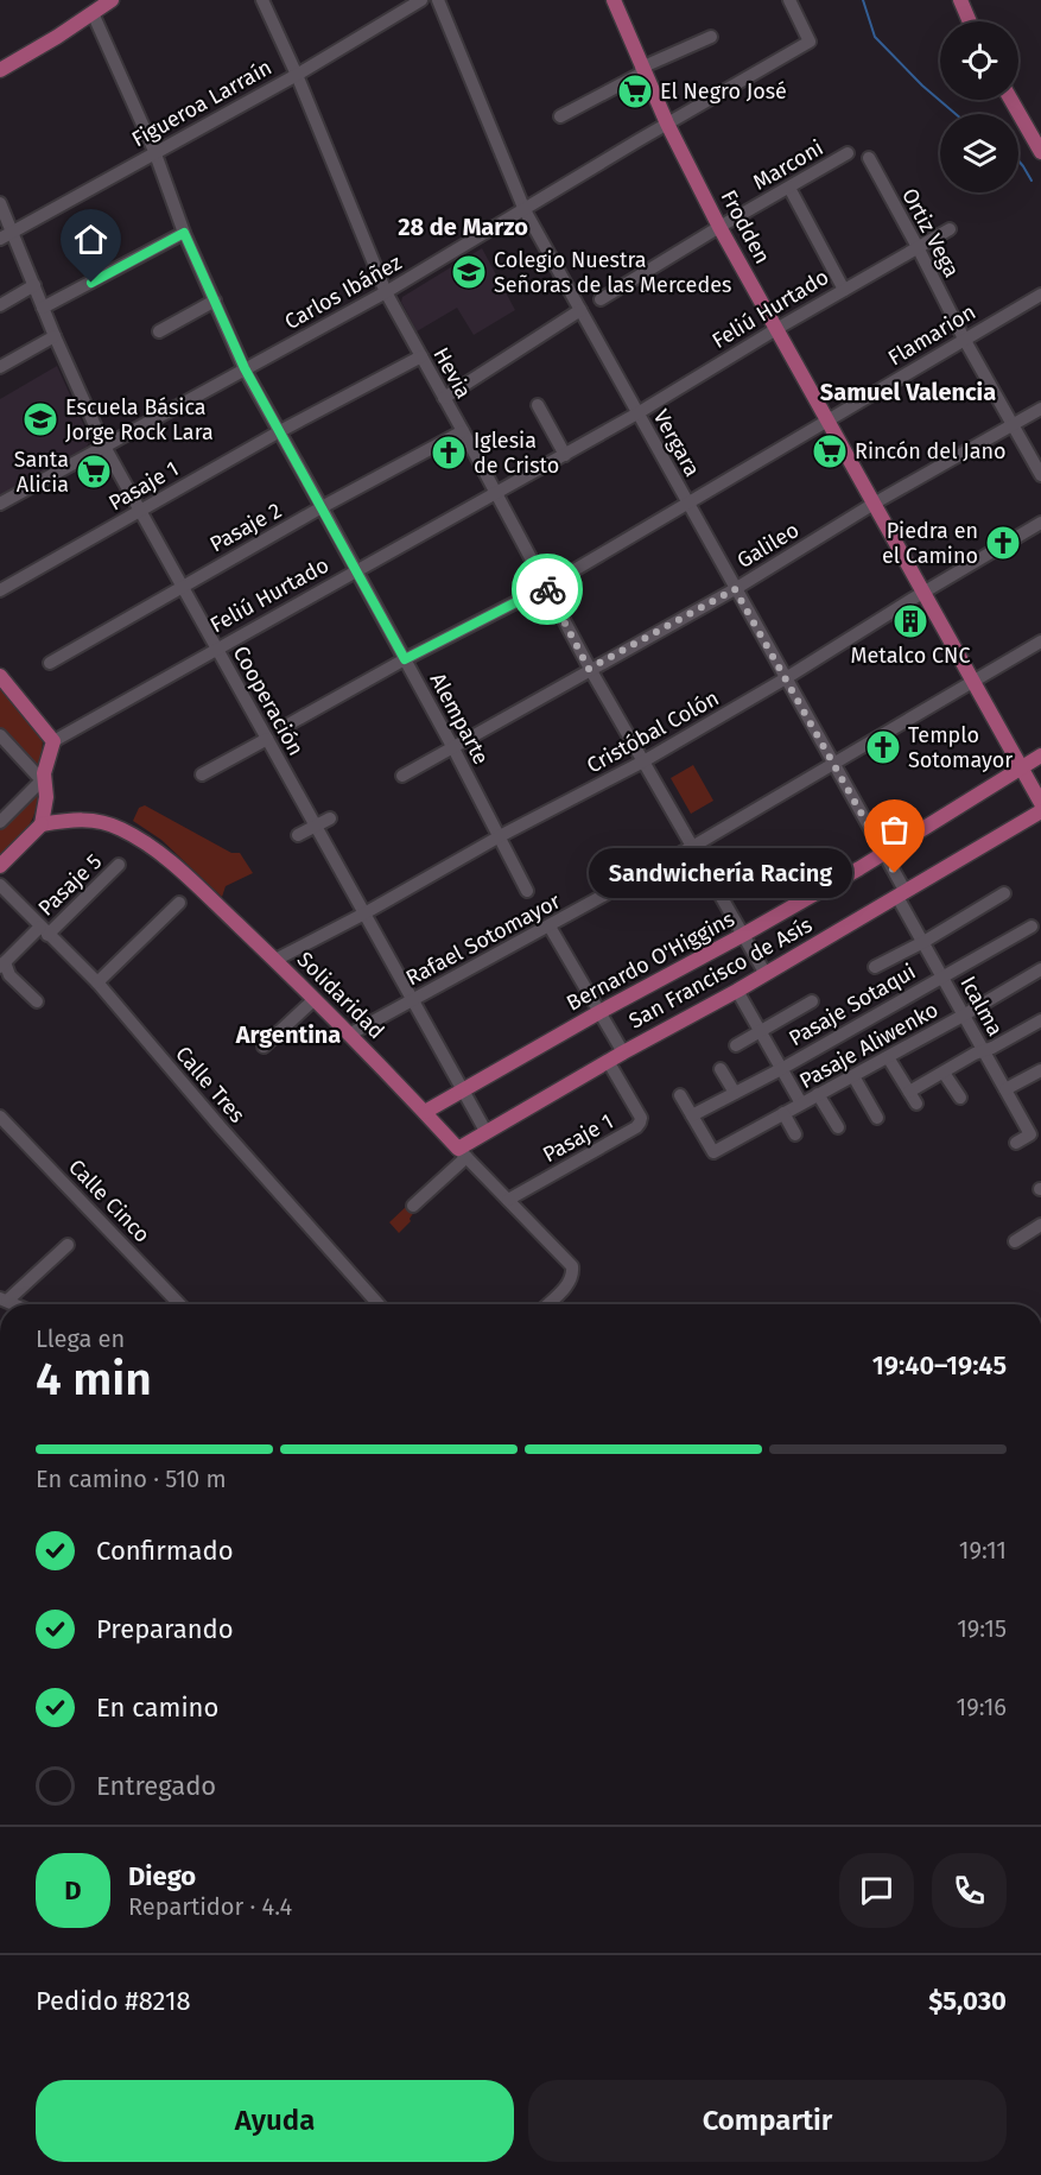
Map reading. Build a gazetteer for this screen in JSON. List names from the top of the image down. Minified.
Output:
{"streets":{"main road":["Frodden","Bernardo O'Higgins","San Francisco de Asís","Solidaridad"],"street":["Figueroa Larraín","Marconi","Ortiz Vega","Carlos Ibáñez","Feliú Hurtado","Flamarion","Hevia","Vergara","Pasaje 1","Pasaje 2","Galileo","Cooperación","Alemparte","Cristóbal Colón","Pasaje 5","Rafael Sotomayor","Pasaje Sotaqui","Icalma","Pasaje Aliwenko","Calle Tres","Calle Cinco"]},"crossings":[["Figueroa Larraín","Hevia"],["Figueroa Larraín","Cooperación"],["Figueroa Larraín","Alemparte"],["Marconi","Frodden"],["Frodden","Carlos Ibáñez"],["Frodden","Feliú Hurtado"],["Frodden","Flamarion"],["Frodden","Galileo"],["Frodden","Cristóbal Colón"],["Frodden","Rafael Sotomayor"],["Frodden","Bernardo O'Higgins"],["Ortiz Vega","Feliú Hurtado"],["Ortiz Vega","Flamarion"],["Ortiz Vega","Galileo"],["Carlos Ibáñez","Hevia"],["Carlos Ibáñez","Vergara"],["Carlos Ibáñez","Cooperación"],["Carlos Ibáñez","Alemparte"],["Feliú Hurtado","Hevia"],["Feliú Hurtado","Vergara"],["Feliú Hurtado","Cooperación"],["Feliú Hurtado","Alemparte"],["Flamarion","Hevia"],["Flamarion","Vergara"],["Flamarion","Alemparte"],["Hevia","Pasaje 1"],["Hevia","Pasaje 2"],["Hevia","Galileo"],["Hevia","Cristóbal Colón"],["Hevia","Rafael Sotomayor"],["Hevia","Bernardo O'Higgins"],["Hevia","San Francisco de Asís"],["Vergara","Galileo"],["Vergara","Cristóbal Colón"],["Vergara","Rafael Sotomayor"],["Vergara","Bernardo O'Higgins"],["Vergara","San Francisco de Asís"],["Vergara","Icalma"],["Pasaje 1","Cooperación"],["Pasaje 1","Alemparte"],["Pasaje 1","San Francisco de Asís"],["Pasaje 1","Solidaridad"],["Pasaje 2","Cooperación"],["Pasaje 2","Alemparte"],["Galileo","Alemparte"],["Cooperación","Cristóbal Colón"],["Cooperación","Rafael Sotomayor"],["Cooperación","Bernardo O'Higgins"],["Cooperación","San Francisco de Asís"],["Alemparte","Cristóbal Colón"],["Cristóbal Colón","Solidaridad"],["Pasaje 5","Calle Tres"],["Rafael Sotomayor","Solidaridad"],["Bernardo O'Higgins","Solidaridad"],["San Francisco de Asís","Solidaridad"],["San Francisco de Asís","Icalma"],["Pasaje Sotaqui","Icalma"],["Pasaje Sotaqui","Pasaje Aliwenko"],["Icalma","Pasaje Aliwenko"]],"districts":["28 de Marzo","Samuel Valencia","Argentina"],"places":{"supermarket":["El Negro José","Rincón del Jano","Santa Alicia"],"school or university":["Colegio Nuestra Señoras de las Mercedes","Escuela Básica Jorge Rock Lara"],"church":["Iglesia de Cristo","Piedra en el Camino","Templo Sotomayor"],"building":["Metalco CNC"],"other":["Sandwichería Racing"]},"page":{"bubble":"Sandwichería Racing","heading":["4 min","Llega en","19:40–19:45"],"panel":["Diego","Repartidor · 4.4","Pedido #8218","$5,030"],"bar":"En camino · 510 m","list":[["Confirmado","19:11"],["Preparando","19:15"],["En camino","19:16"],"Entregado"],"round":"D","buttons":["Ayuda","Compartir"]}}
